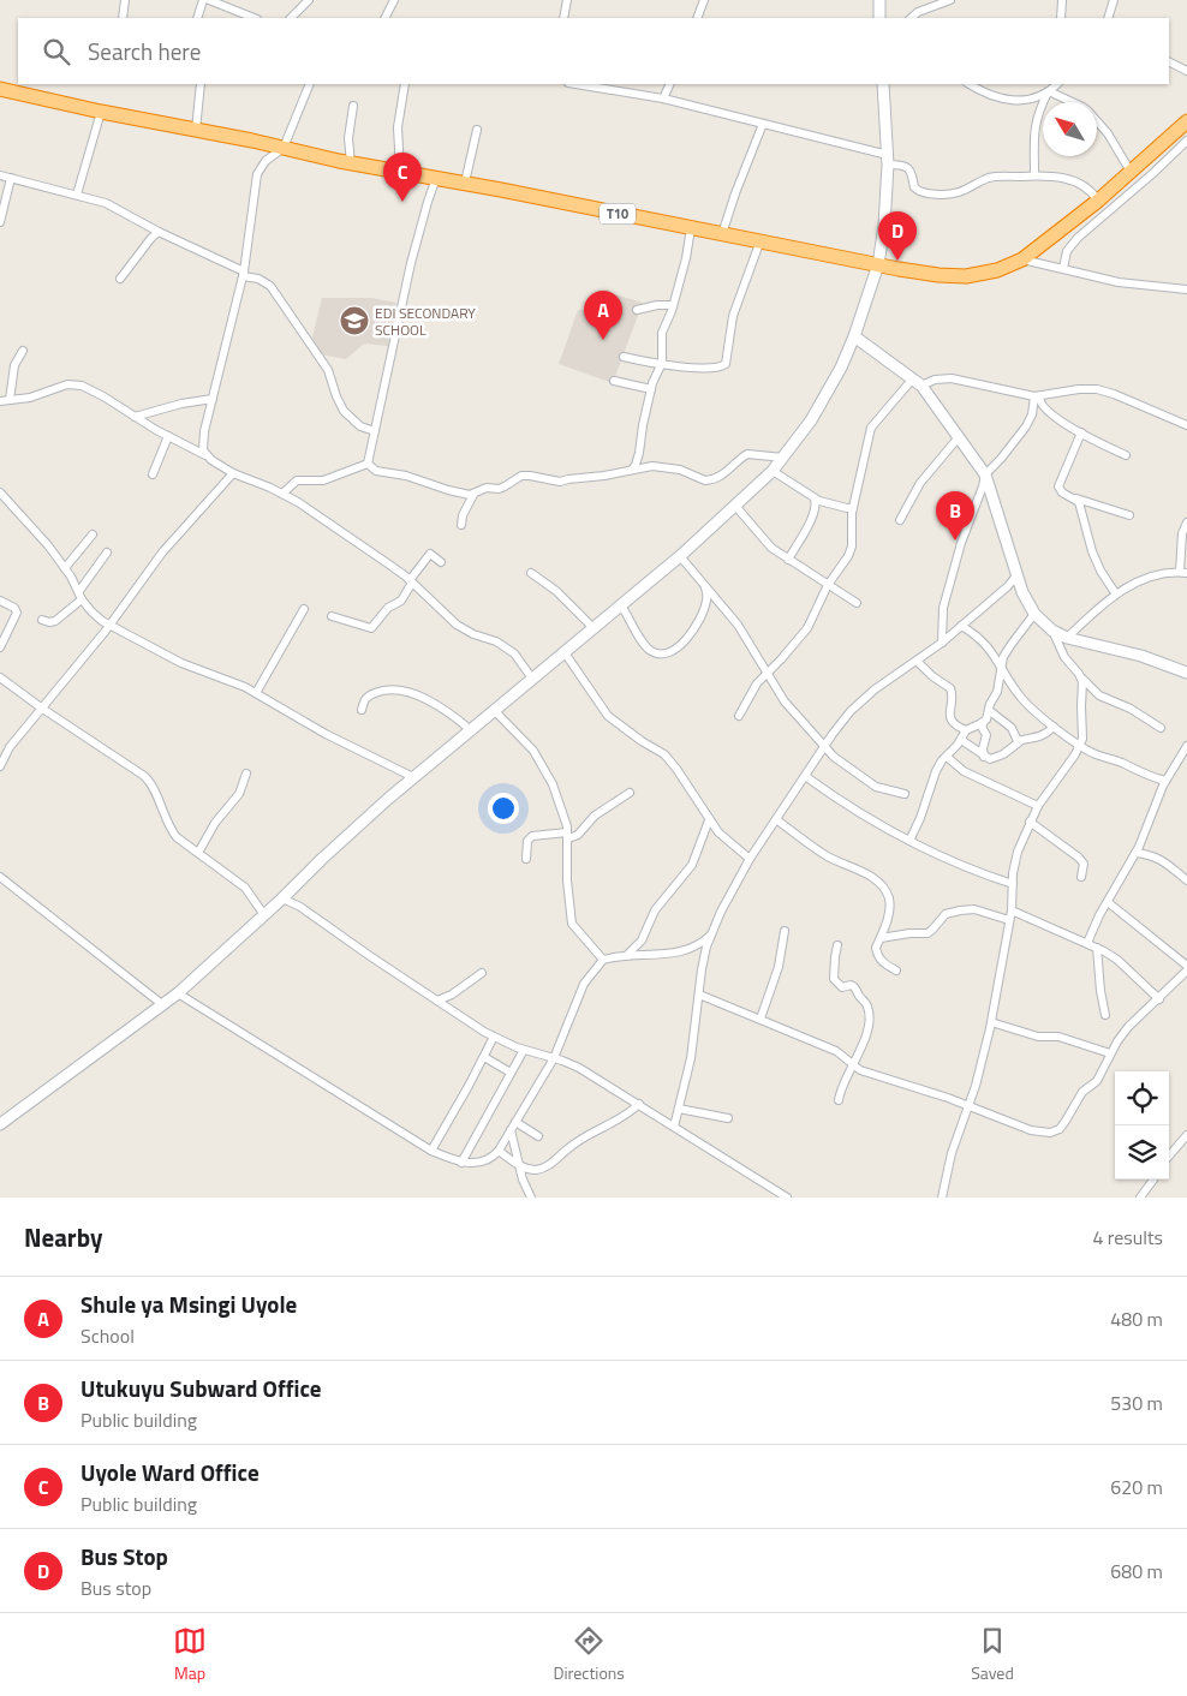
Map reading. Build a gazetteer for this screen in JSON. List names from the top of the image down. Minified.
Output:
{"streets":{"highway":["T10"]},"places":{"school or university":["EDI SECONDARY SCHOOL"]},"north":"top left","page":{"search":"Search here","pins":["C","D","A","B"],"heading":["Nearby","4 results"],"list":[{"mark":"A","name":"Shule ya Msingi Uyole","note":"School","value":"480 m"},{"mark":"B","name":"Utukuyu Subward Office","note":"Public building","value":"530 m"},{"mark":"C","name":"Uyole Ward Office","note":"Public building","value":"620 m"},{"mark":"D","name":"Bus Stop","note":"Bus stop","value":"680 m"}],"nav":["Map","Directions","Saved"]}}
